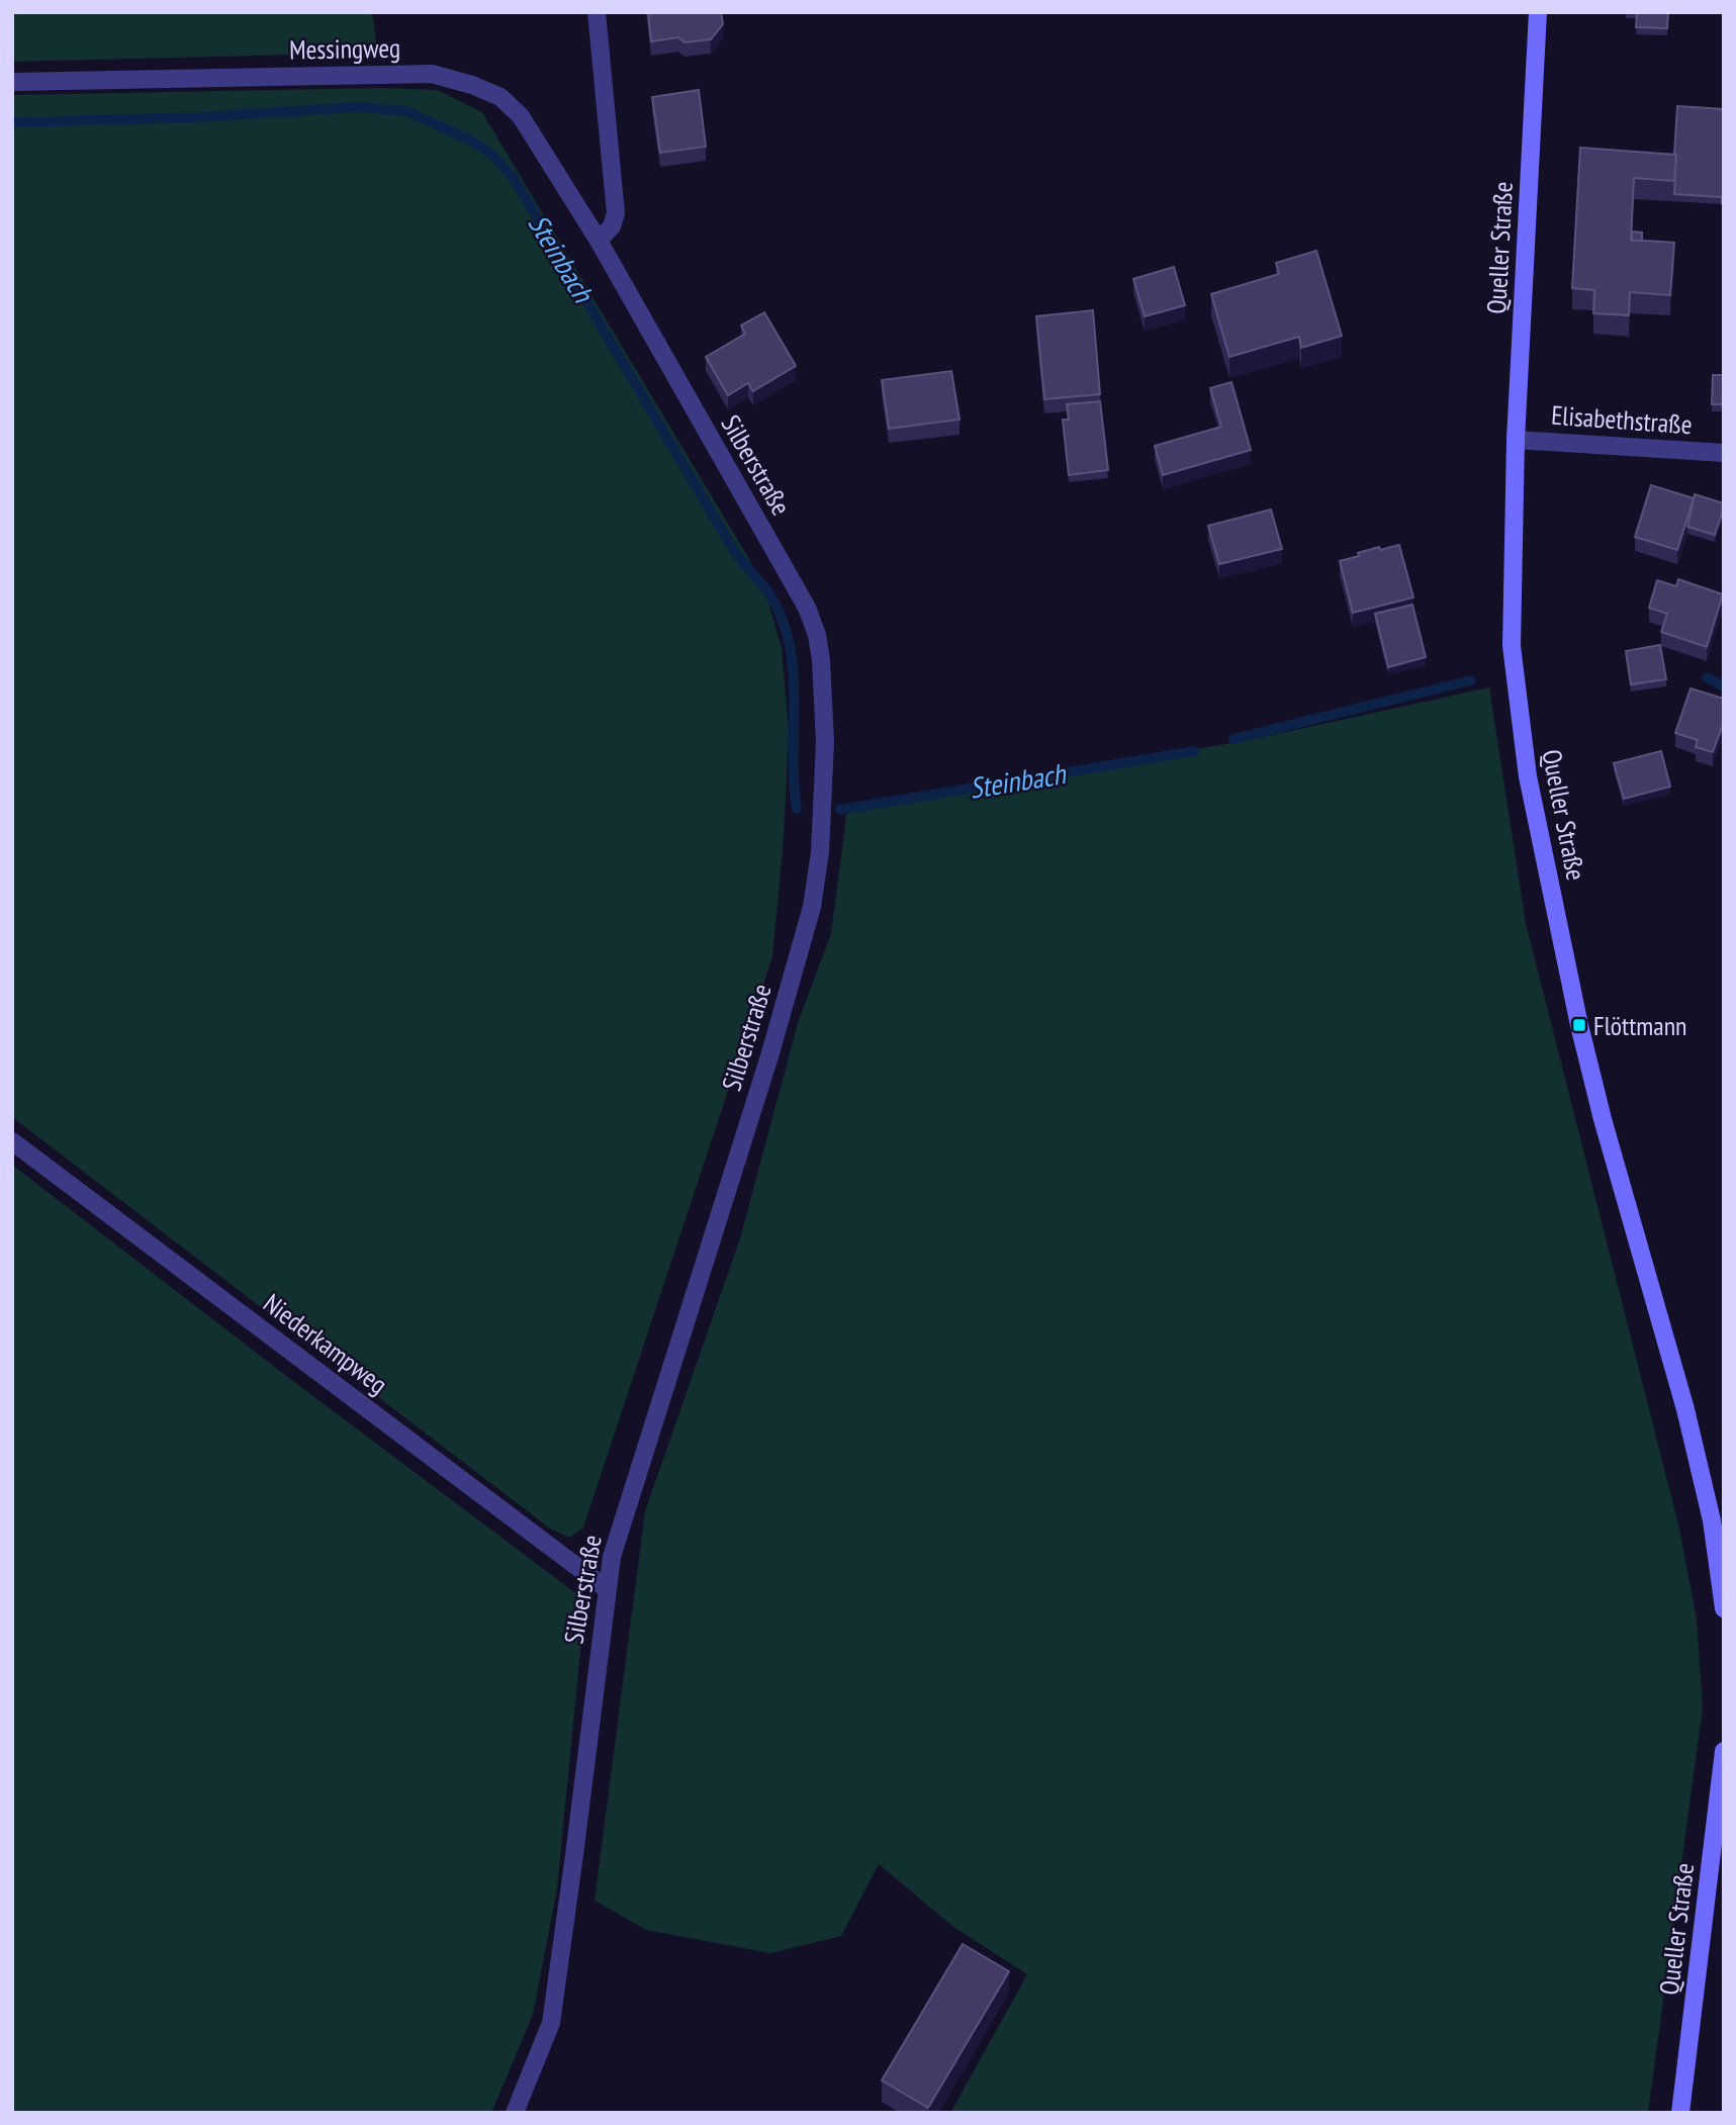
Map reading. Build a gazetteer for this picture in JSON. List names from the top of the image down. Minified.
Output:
{"streets":{"street":["Messingweg","Queller Straße","Elisabethstraße","Silberstraße","Niederkampweg"]},"crossings":[["Messingweg","Silberstraße"],["Queller Straße","Elisabethstraße"],["Silberstraße","Niederkampweg"]],"water":["Steinbach"],"places":{"transit":["Flöttmann"]}}
